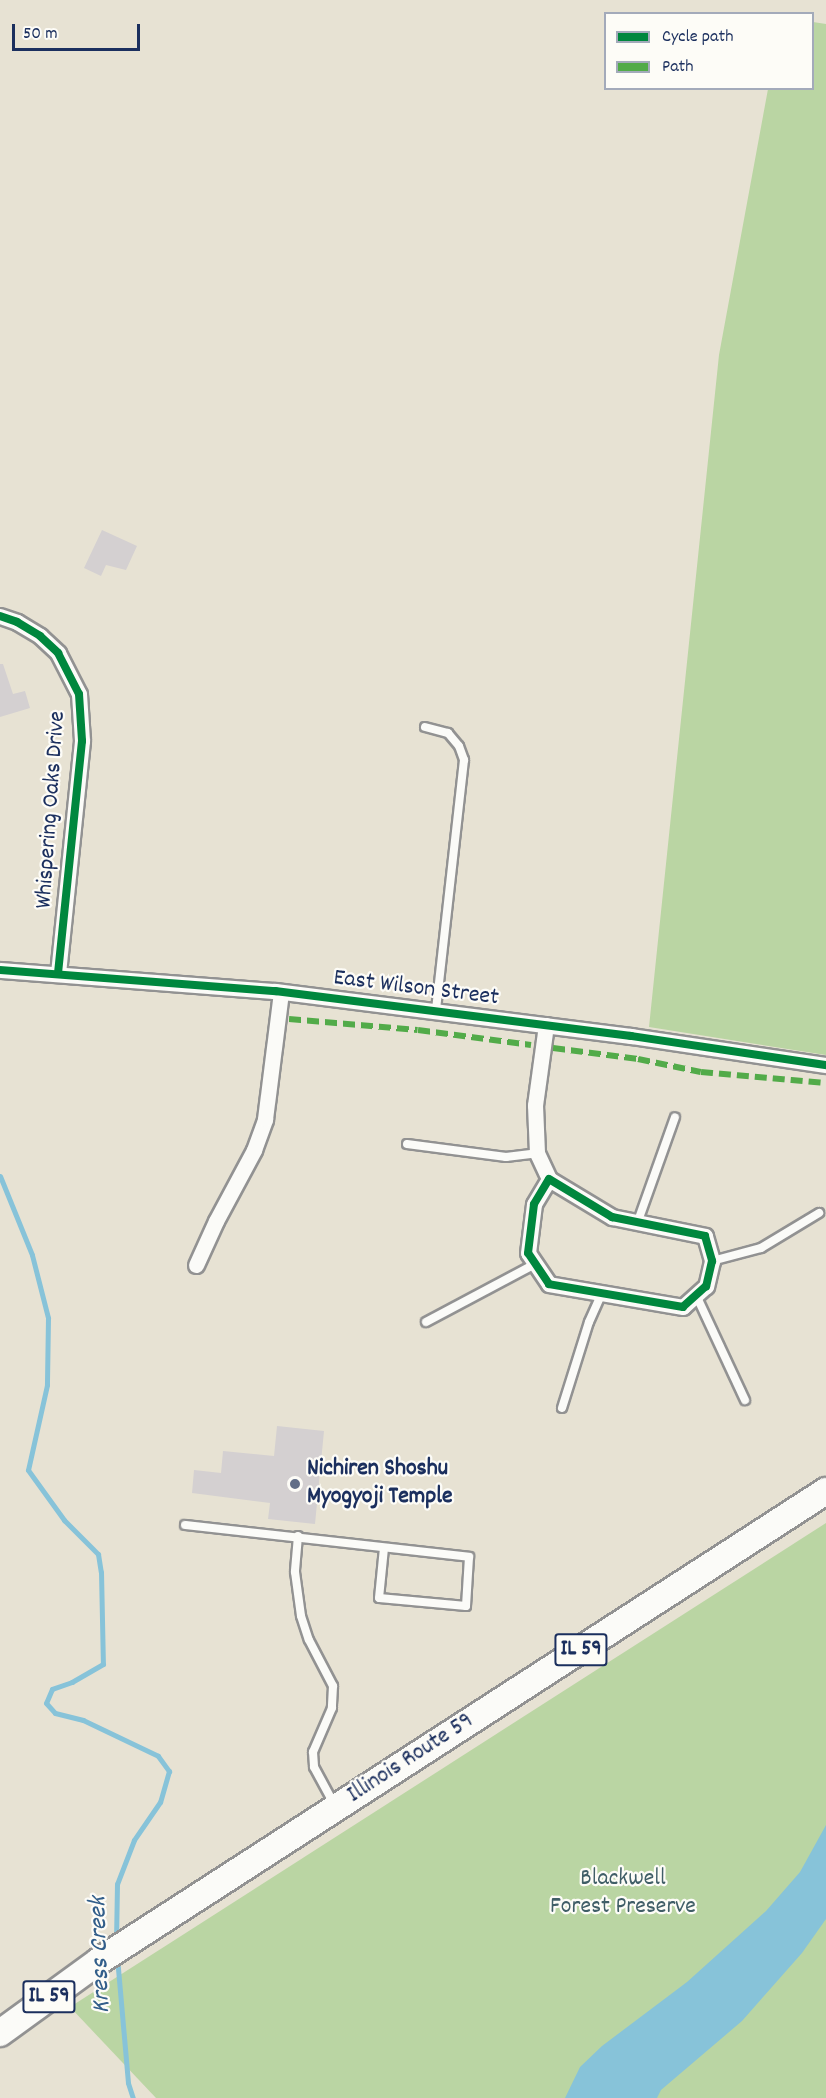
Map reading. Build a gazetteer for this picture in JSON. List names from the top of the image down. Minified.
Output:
{"streets":{"main road":["IL 59","Illinois Route 59"],"street":["Whispering Oaks Drive","East Wilson Street"]},"crossings":[["Whispering Oaks Drive","East Wilson Street"]],"water":["Kress Creek"],"parks":["Blackwell Forest Preserve"],"places":["Nichiren Shoshu Myogyoji Temple"],"legend":["Cycle path","Path"],"scale_bar":"50 m"}
